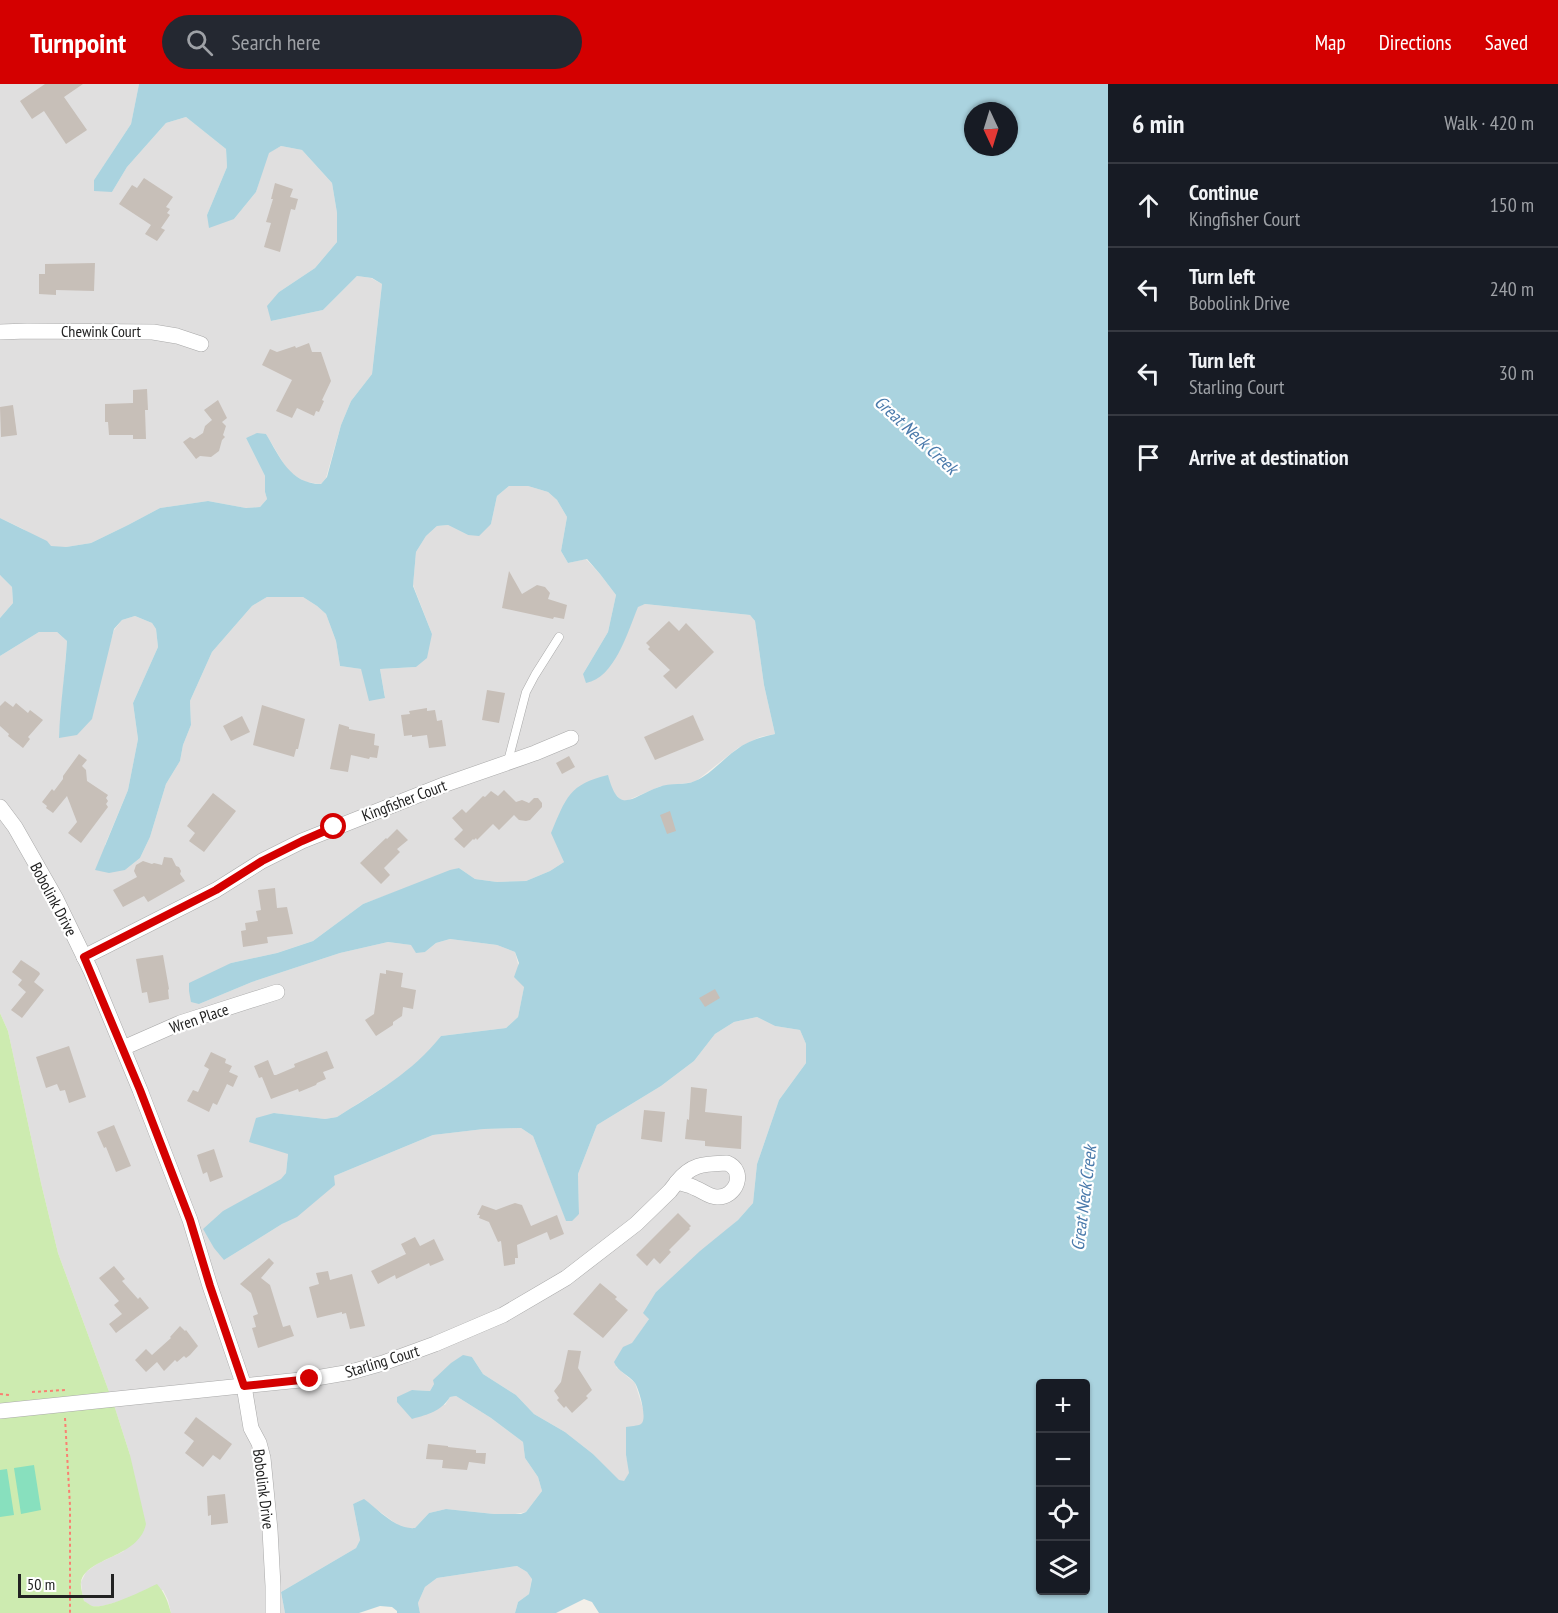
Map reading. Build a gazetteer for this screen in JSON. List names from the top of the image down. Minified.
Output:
{"streets":{"street":["Chewink Court","Kingfisher Court","Bobolink Drive","Wren Place","Starling Court"]},"crossings":[["Kingfisher Court","Bobolink Drive"],["Bobolink Drive","Wren Place"],["Bobolink Drive","Starling Court"]],"water":["Great Neck Creek"],"scale_bar":"50 m","north":"bottom","page":{"header":"Turnpoint","search":"Search here","nav":["Map","Directions","Saved"],"heading":["6 min","Walk · 420 m"],"list":[["Continue","Kingfisher Court","150 m"],["Turn left","Bobolink Drive","240 m"],["Turn left","Starling Court","30 m"],"Arrive at destination"],"map_buttons":["+","−"],"scale":"50 m"}}
